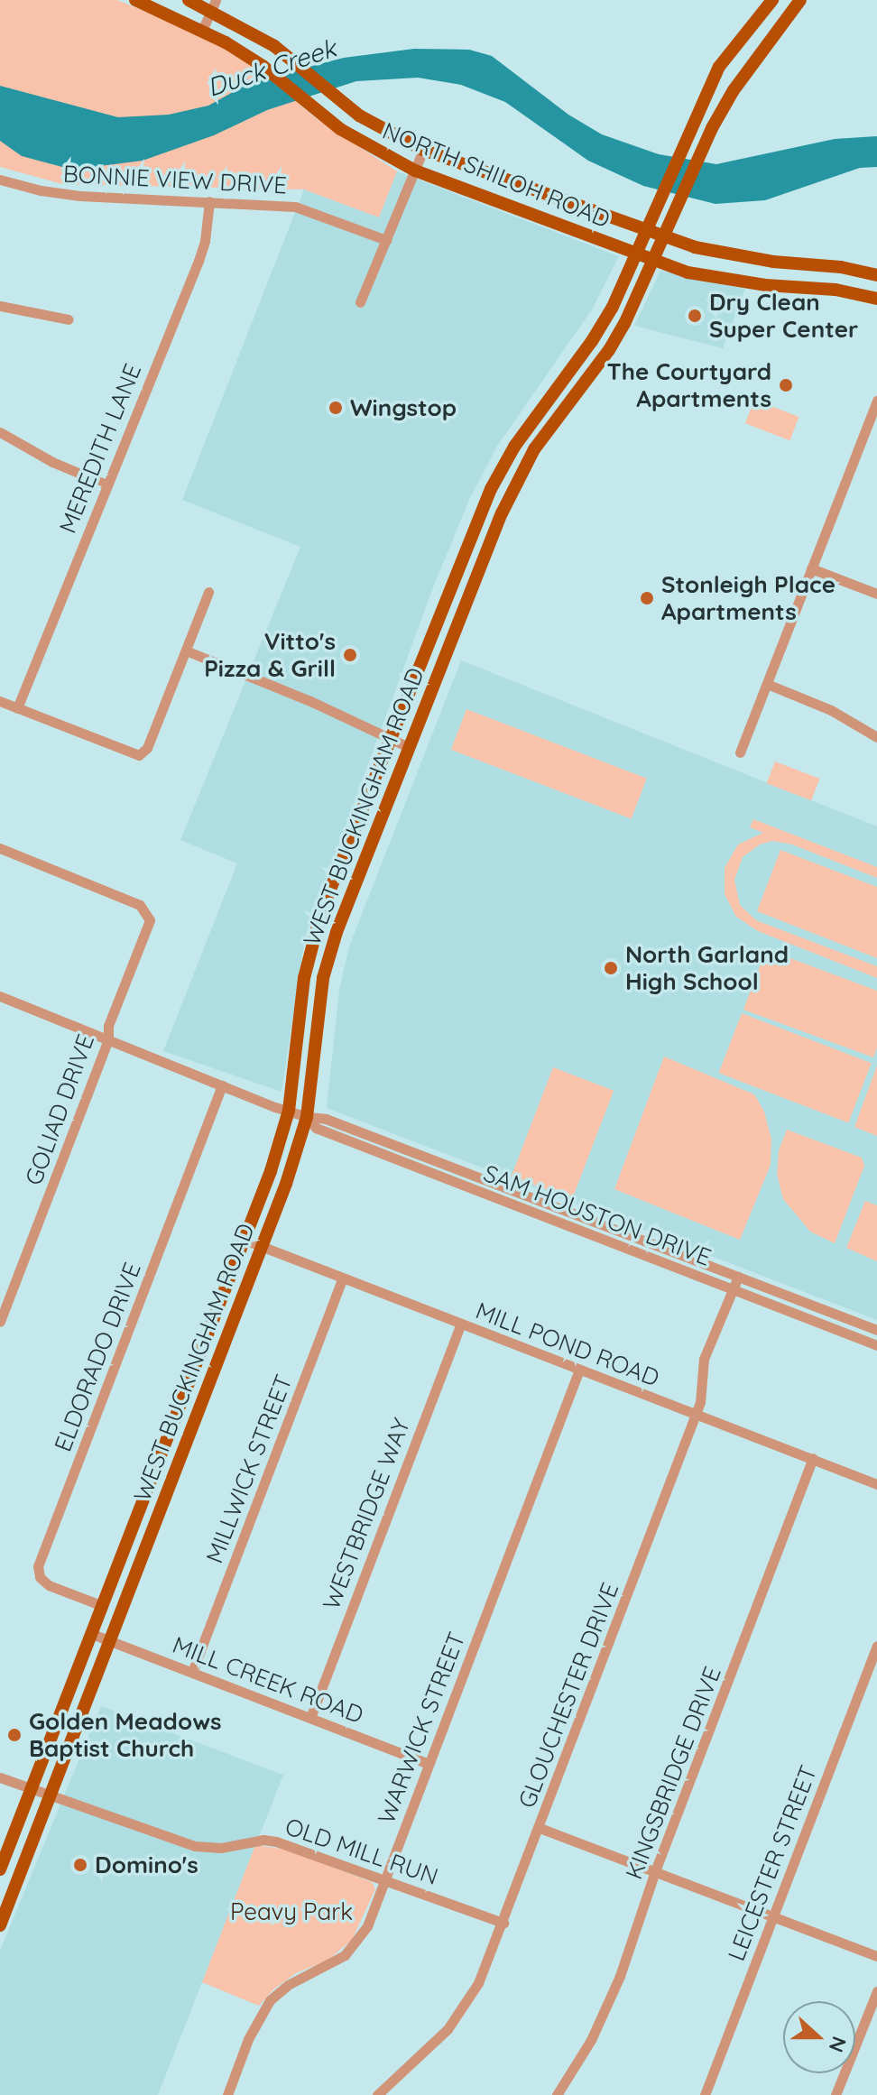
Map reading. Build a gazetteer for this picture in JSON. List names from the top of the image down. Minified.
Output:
{"streets":{"main road":["NORTH SHILOH ROAD","WEST BUCKINGHAM ROAD"],"street":["BONNIE VIEW DRIVE","MEREDITH LANE","GOLIAD DRIVE","SAM HOUSTON DRIVE","MILL POND ROAD","ELDORADO DRIVE","MILLWICK STREET","WESTBRIDGE WAY","MILL CREEK ROAD","GLOUCHESTER DRIVE","WARWICK STREET","KINGSBRIDGE DRIVE","OLD MILL RUN","LEICESTER STREET"]},"crossings":[["NORTH SHILOH ROAD","WEST BUCKINGHAM ROAD"],["BONNIE VIEW DRIVE","MEREDITH LANE"],["WEST BUCKINGHAM ROAD","SAM HOUSTON DRIVE"],["WEST BUCKINGHAM ROAD","MILL POND ROAD"],["WEST BUCKINGHAM ROAD","ELDORADO DRIVE"],["WEST BUCKINGHAM ROAD","MILL CREEK ROAD"],["WEST BUCKINGHAM ROAD","OLD MILL RUN"],["GOLIAD DRIVE","SAM HOUSTON DRIVE"],["SAM HOUSTON DRIVE","ELDORADO DRIVE"],["SAM HOUSTON DRIVE","GLOUCHESTER DRIVE"],["MILL POND ROAD","MILLWICK STREET"],["MILL POND ROAD","WESTBRIDGE WAY"],["MILL POND ROAD","GLOUCHESTER DRIVE"],["MILL POND ROAD","WARWICK STREET"],["MILL POND ROAD","KINGSBRIDGE DRIVE"],["MILLWICK STREET","MILL CREEK ROAD"],["WESTBRIDGE WAY","MILL CREEK ROAD"],["MILL CREEK ROAD","WARWICK STREET"],["GLOUCHESTER DRIVE","OLD MILL RUN"],["WARWICK STREET","OLD MILL RUN"]],"water":["Duck Creek"],"parks":["Peavy Park"],"places":["Dry Clean Super Center","The Courtyard Apartments","Wingstop","Stonleigh Place Apartments","Vitto's Pizza & Grill","North Garland High School","Golden Meadows Baptist Church","Domino's"],"north":"right"}
